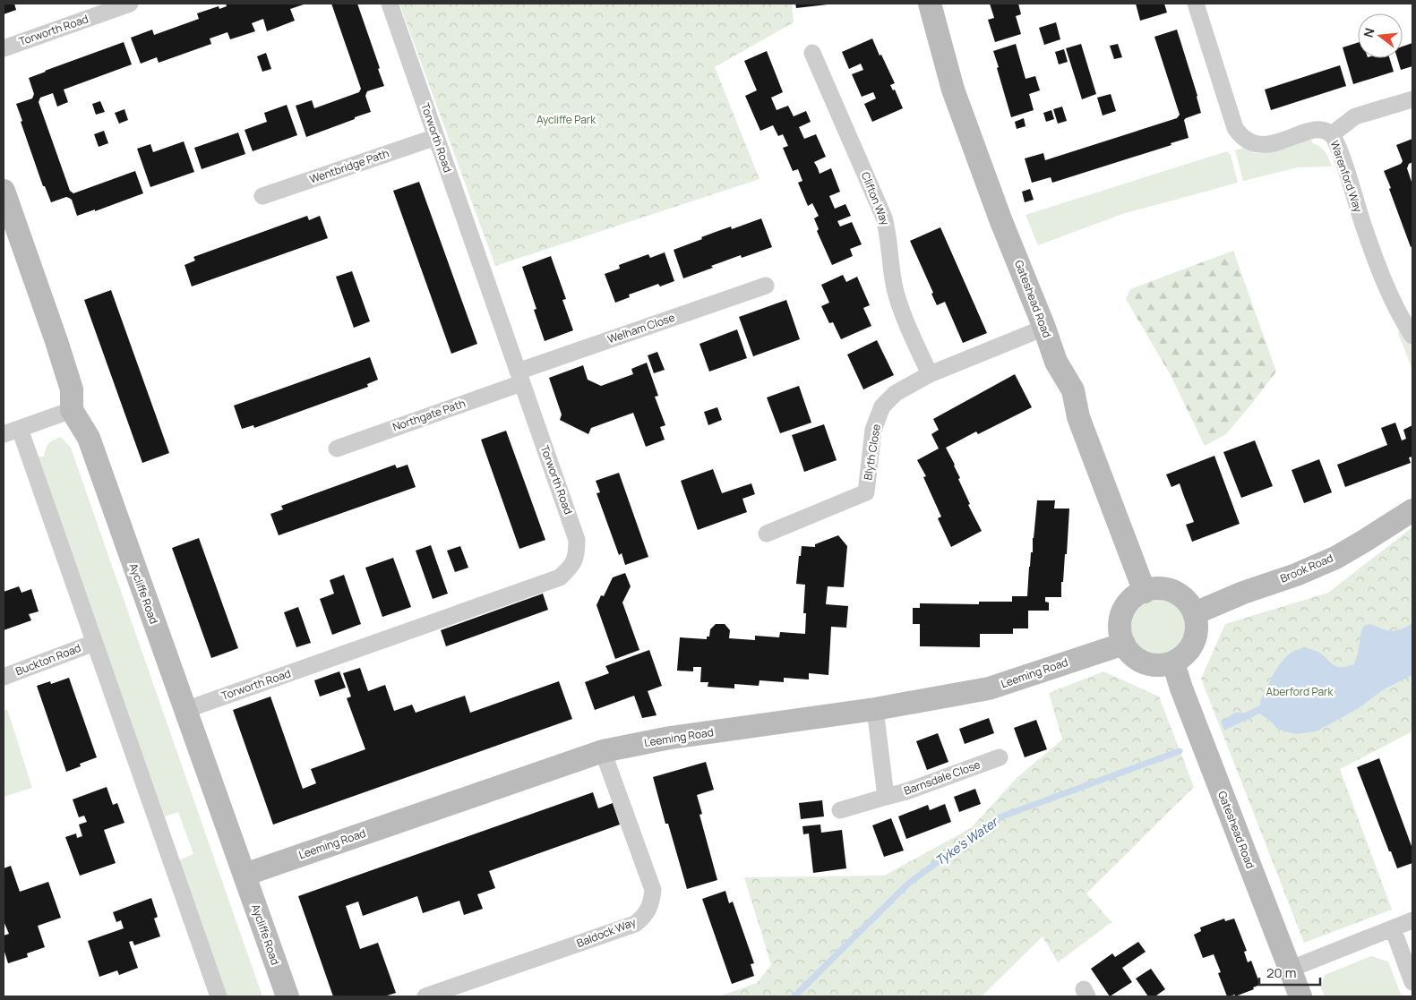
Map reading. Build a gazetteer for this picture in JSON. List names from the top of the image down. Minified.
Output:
{"streets":{"street":["Torworth Road","Wentbridge Path","Warenford Way","Clifton Way","Gateshead Road","Welham Close","Northgate Path","Blyth Close","Brook Road","Aycliffe Road","Buckton Road","Leeming Road","Barnsdale Close","Baldock Way"]},"crossings":[["Torworth Road","Wentbridge Path"],["Torworth Road","Welham Close"],["Torworth Road","Northgate Path"],["Torworth Road","Aycliffe Road"],["Clifton Way","Blyth Close"],["Gateshead Road","Blyth Close"],["Gateshead Road","Brook Road"],["Gateshead Road","Leeming Road"],["Welham Close","Northgate Path"],["Brook Road","Leeming Road"],["Aycliffe Road","Leeming Road"],["Leeming Road","Baldock Way"]],"water":["Tyke's Water"],"parks":["Aycliffe Park","Aberford Park"],"scale_bar":"20 m","north":"left"}
